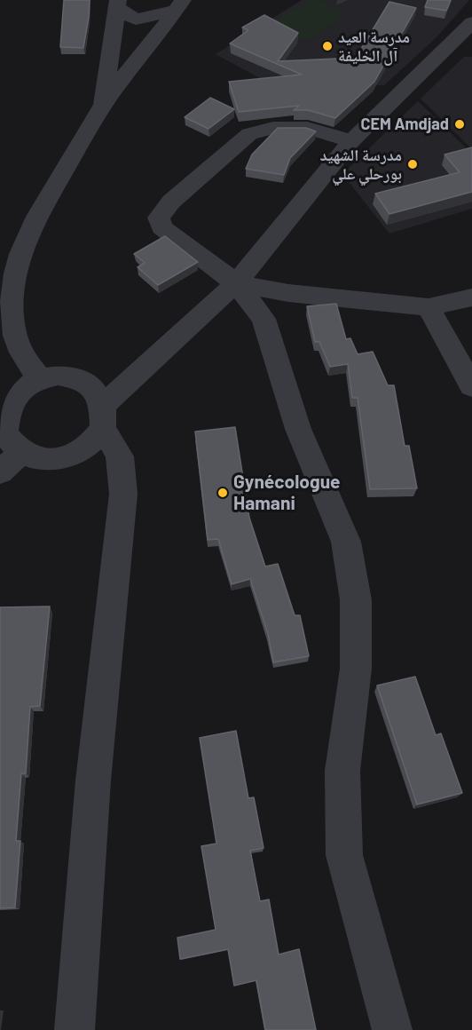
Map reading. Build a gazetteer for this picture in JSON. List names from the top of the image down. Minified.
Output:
{"places":["مدرسة العيد آل الخليفة","CEM Amdjad","مدرسة الشهيد بورحلي علي","Gynécologue Hamani"]}
